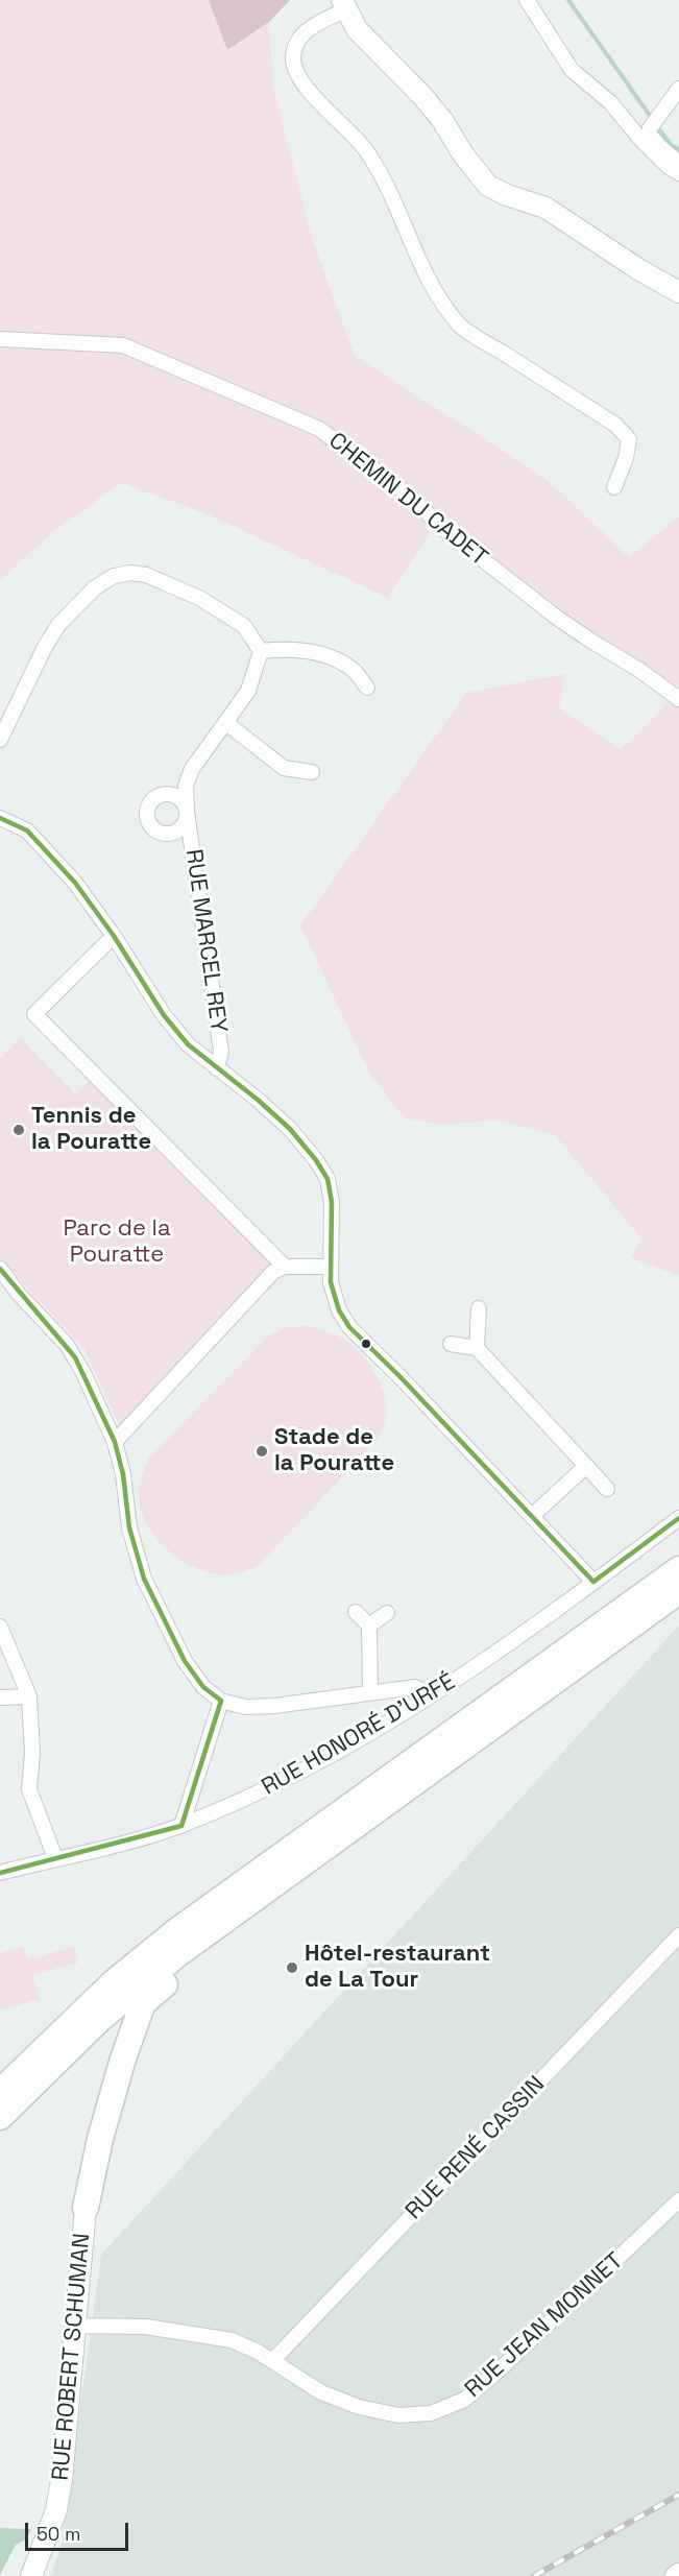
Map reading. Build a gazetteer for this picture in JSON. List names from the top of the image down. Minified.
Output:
{"streets":{"main road":["RUE ROBERT SCHUMAN"],"street":["CHEMIN DU CADET","RUE MARCEL REY","RUE HONORÉ D'URFÉ","RUE RENÉ CASSIN","RUE JEAN MONNET"]},"crossings":[["RUE RENÉ CASSIN","RUE JEAN MONNET"],["RUE JEAN MONNET","RUE ROBERT SCHUMAN"]],"parks":["Parc de la Pouratte"],"places":["Tennis de la Pouratte","Stade de la Pouratte","Hôtel-restaurant de La Tour"],"scale_bar":"50 m"}
